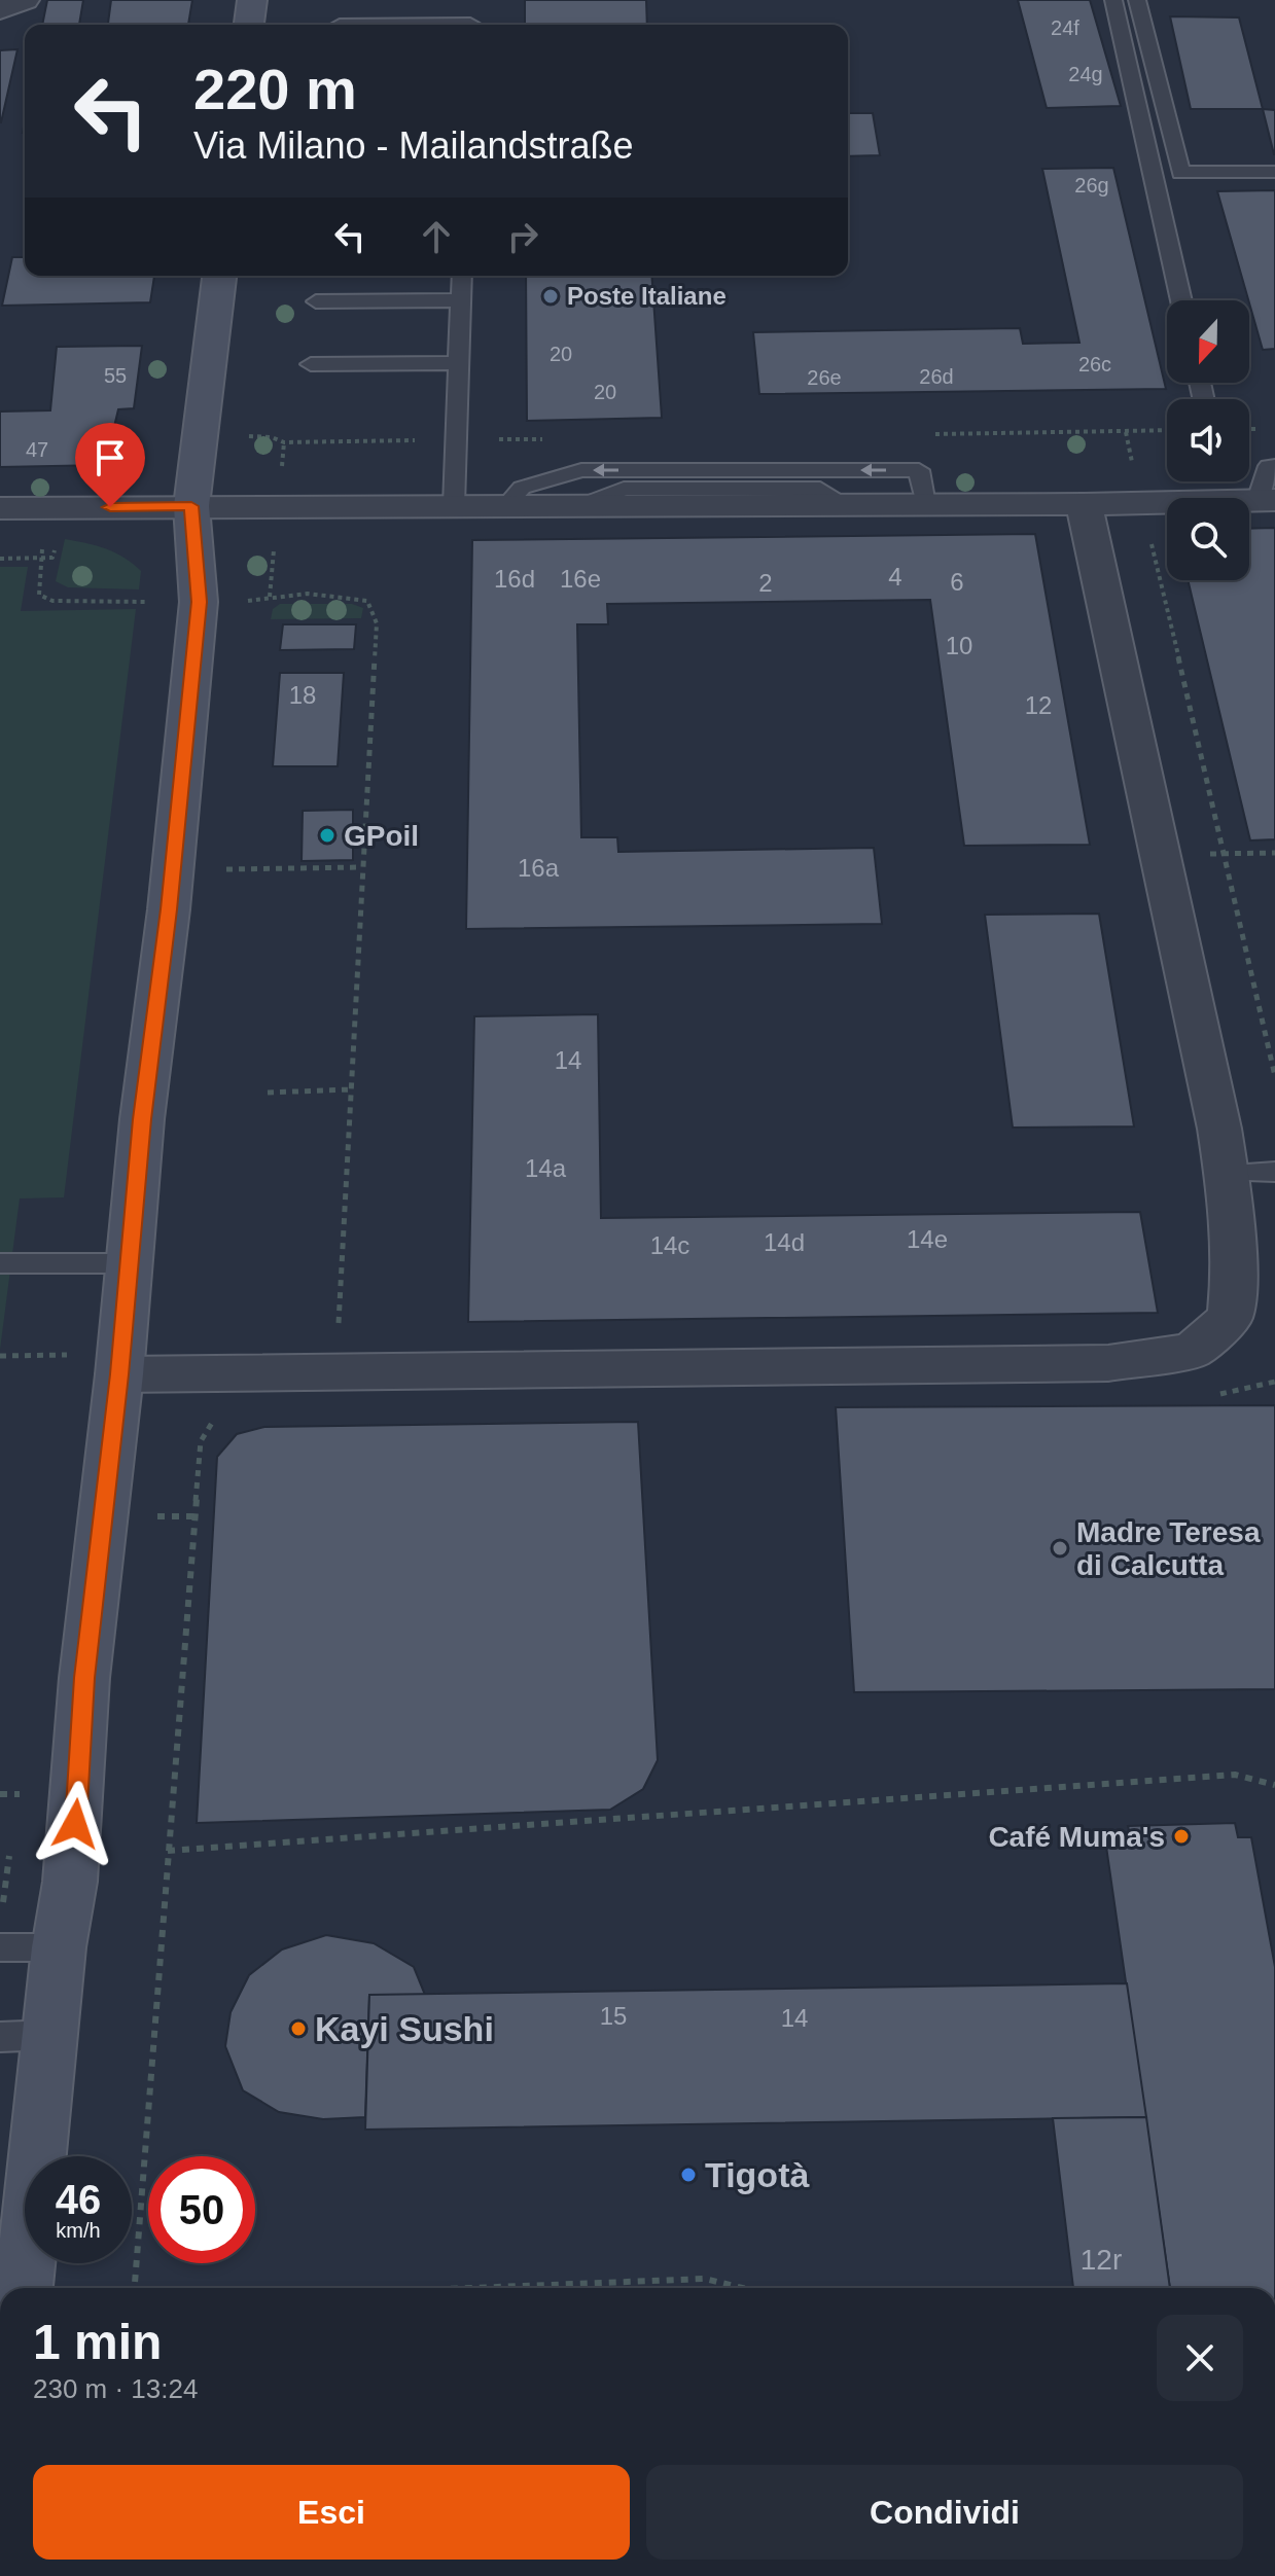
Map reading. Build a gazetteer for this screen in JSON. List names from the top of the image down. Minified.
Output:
{"places":["Poste Italiane","GPoil","Madre Teresa di Calcutta","Café Muma's","Kayi Sushi","Tigotà"],"house_numbers":["24f","24g","26g","20","26c","55","26d","26e","20","47","4","16d","16e","6","2","10","18","12","16a","14","14a","14e","14d","14c","15","14","12r"],"north":"bottom","page":{"turn":["220 m","Via Milano - Mailandstraße"],"speed":"46 km/h","limit":"50","heading":["1 min","230 m · 13:24"],"buttons":["Esci","Condividi"]}}
